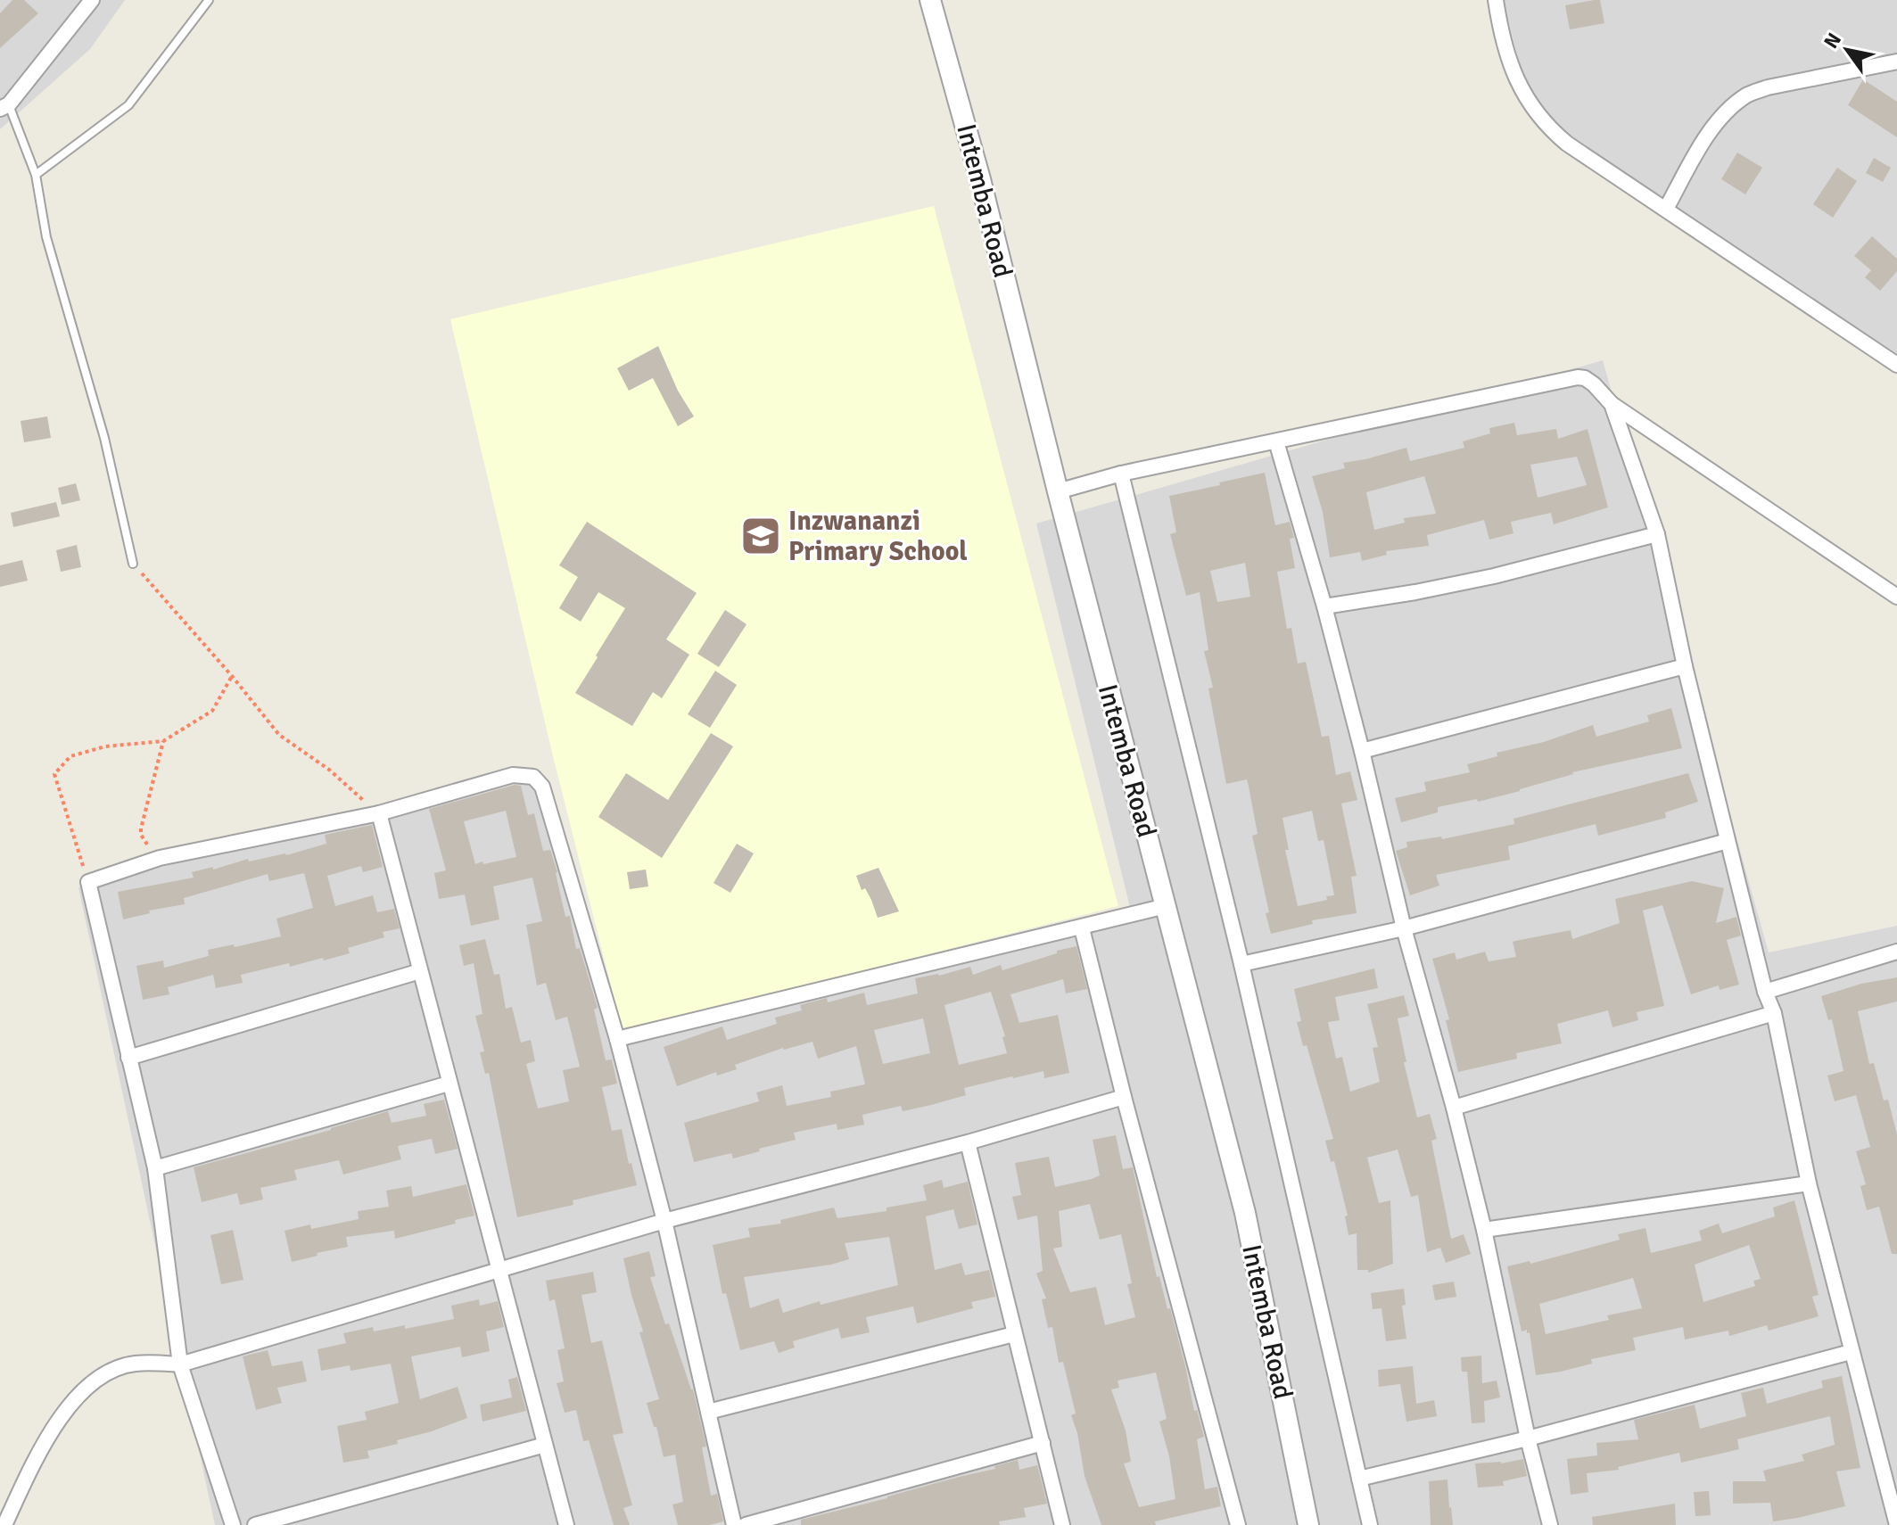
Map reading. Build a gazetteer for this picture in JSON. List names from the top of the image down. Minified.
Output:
{"streets":{"street":["Intemba Road"]},"places":{"school or university":["Inzwananzi Primary School"]},"north":"top left"}
